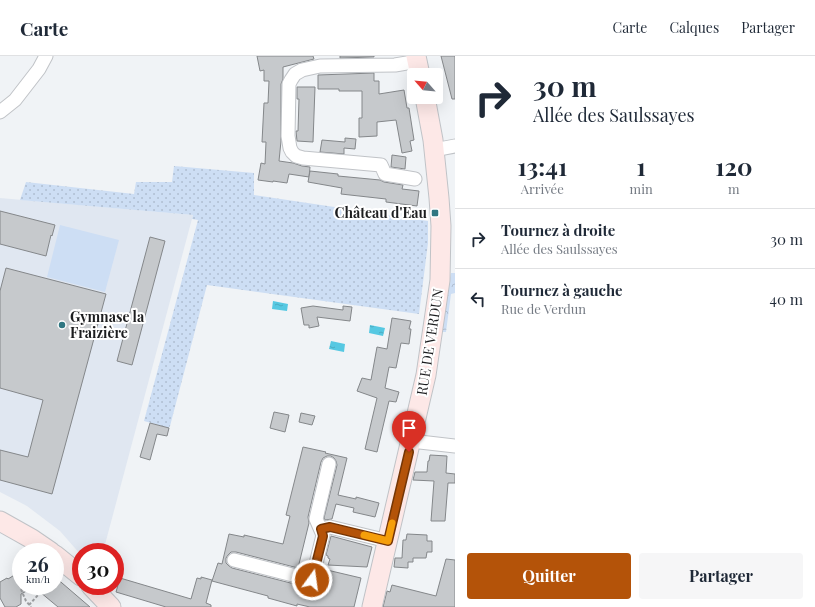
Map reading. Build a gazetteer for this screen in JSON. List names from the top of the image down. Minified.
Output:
{"streets":{"street":["RUE DE VERDUN"]},"places":{"transit":["Château d'Eau"],"other":["Gymnase la Fraizière"]},"north":"top left","page":{"header":"Carte","nav":["Carte","Calques","Partager"],"turn":["30 m","Allée des Saulssayes"],"eta":["13:41","Arrivée","1","min","120","m"],"list":[{"name":"Tournez à droite","note":"Allée des Saulssayes","value":"30 m"},{"name":"Tournez à gauche","note":"Rue de Verdun","value":"40 m"}],"speed":"26 km/h","limit":"30","buttons":["Quitter","Partager"]}}
